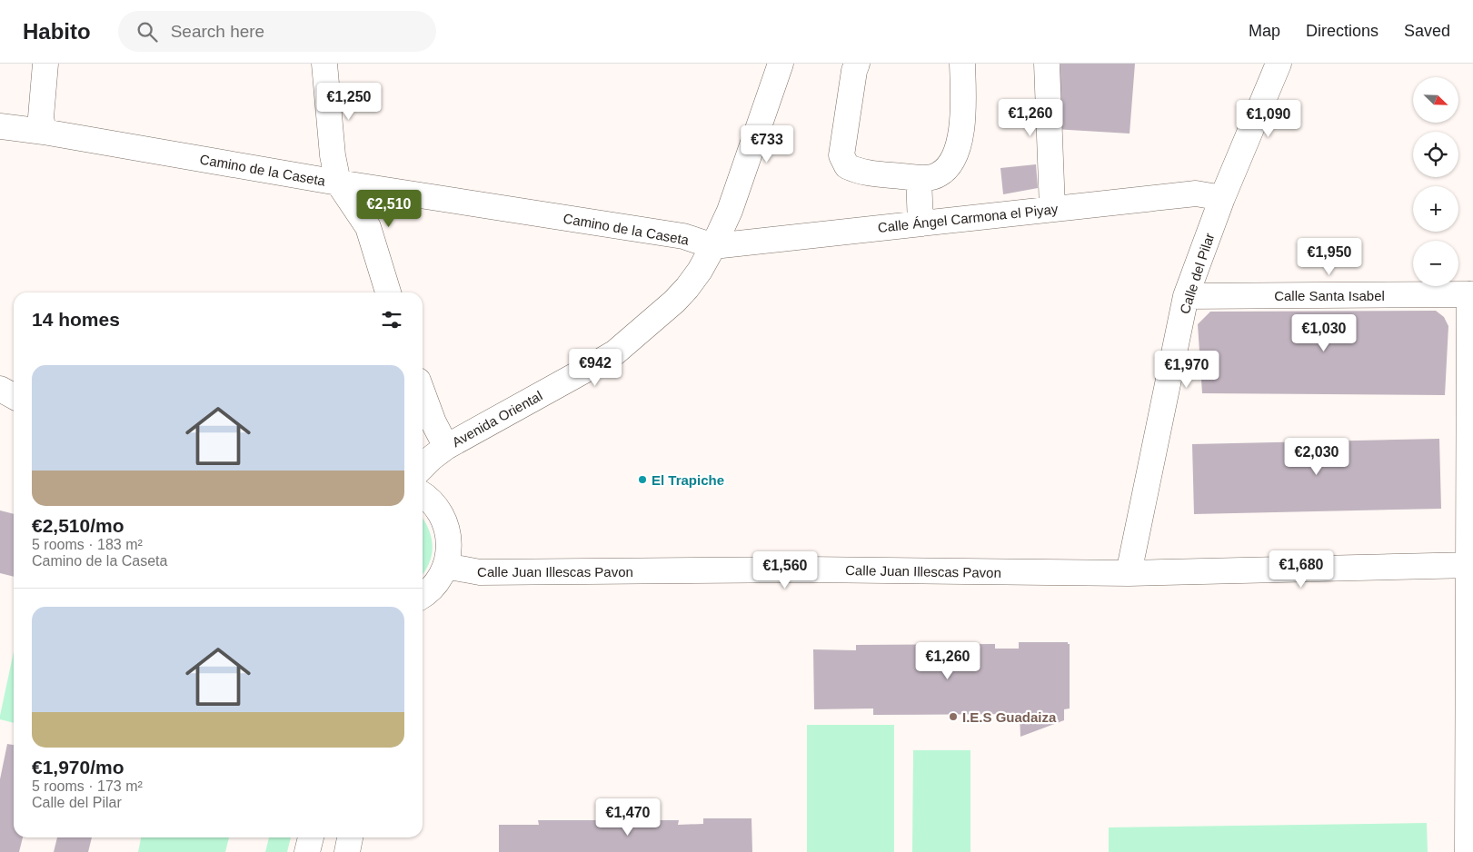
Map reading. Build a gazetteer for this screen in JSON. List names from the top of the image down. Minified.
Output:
{"streets":{"street":["Camino de la Caseta","Calle Ángel Carmona el Piyay","Calle del Pilar","Calle Santa Isabel","Avenida Oriental","Calle Juan Illescas Pavon"]},"crossings":[["Camino de la Caseta","Calle Ángel Carmona el Piyay"],["Camino de la Caseta","Avenida Oriental"],["Calle Ángel Carmona el Piyay","Calle del Pilar"],["Calle Ángel Carmona el Piyay","Avenida Oriental"],["Calle del Pilar","Calle Santa Isabel"],["Calle del Pilar","Calle Juan Illescas Pavon"]],"places":["El Trapiche","I.E.S Guadaiza"],"north":"bottom right","page":{"header":"Habito","search":"Search here","nav":["Map","Directions","Saved"],"map_buttons":["+","−"],"price":["€1,250","€1,260","€1,090","€733","€2,510","€1,950","€1,030","€942","€1,970","€2,030","€1,680","€1,560","€1,260","€1,470"],"heading":"14 homes","list":[{"name":"€2,510/mo","note":"5 rooms · 183 m² · Camino de la Caseta"},{"name":"€1,970/mo","note":"5 rooms · 173 m² · Calle del Pilar"}]}}
